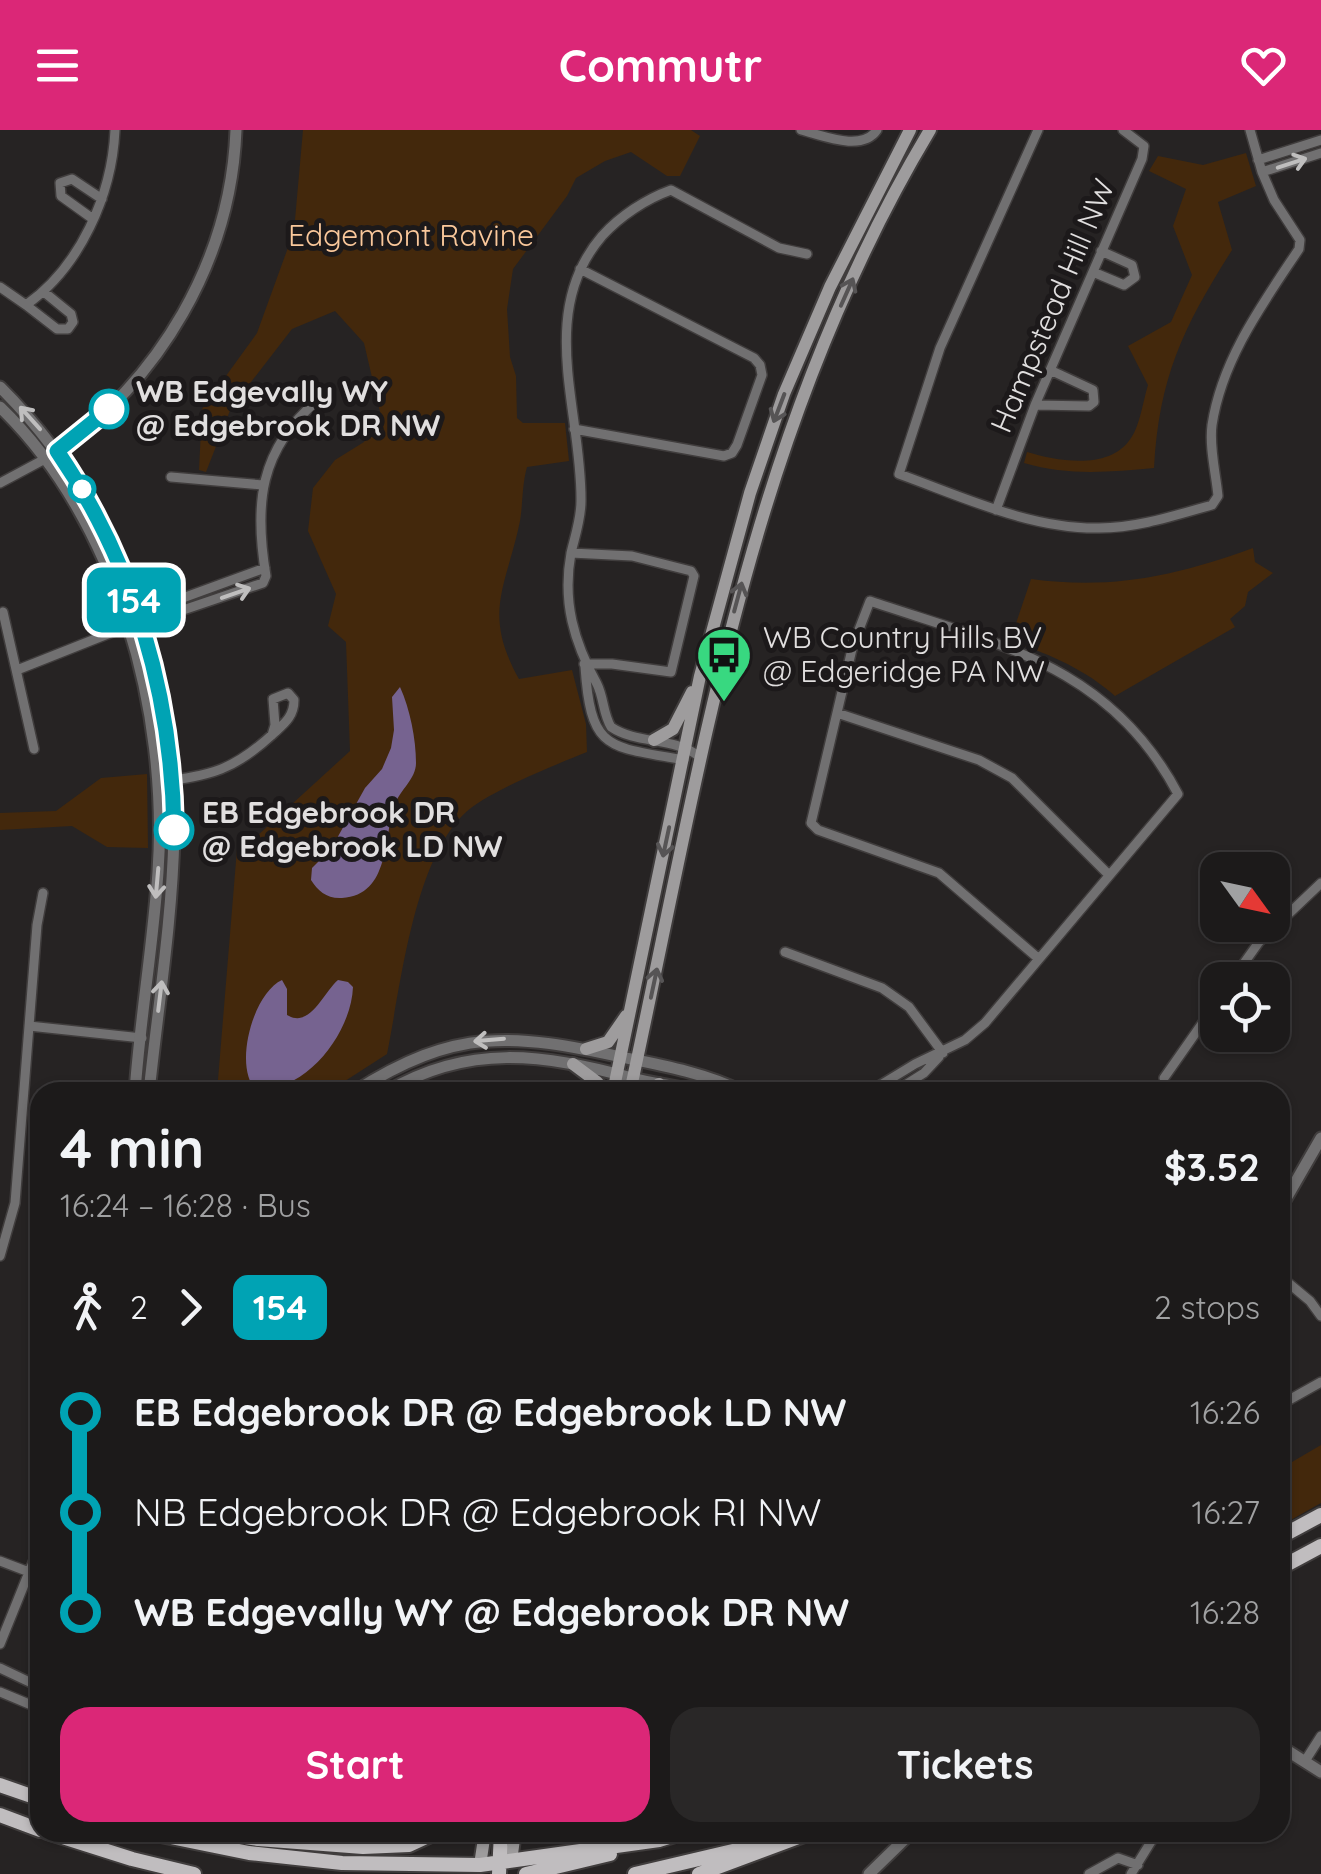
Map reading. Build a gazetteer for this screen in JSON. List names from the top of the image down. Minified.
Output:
{"streets":{"street":["Hampstead Hill NW"]},"parks":["Edgemont Ravine"],"places":{"other":["WB Edgevally WY @ Edgebrook DR NW","EB Edgebrook DR @ Edgebrook LD NW"],"bus stop":["WB Country Hills BV @ Edgeridge PA NW"]},"lines":["bus line 154"],"north":"bottom right","page":{"header":"Commutr","on_map":"154","heading":["4 min","16:24 – 16:28 · Bus","$3.52"],"legs":["2","154","2 stops"],"list":[{"name":"EB Edgebrook DR @ Edgebrook LD NW","value":"16:26"},{"name":"NB Edgebrook DR @ Edgebrook RI NW","value":"16:27"},{"name":"WB Edgevally WY @ Edgebrook DR NW","value":"16:28"}],"buttons":["Start","Tickets"]}}
